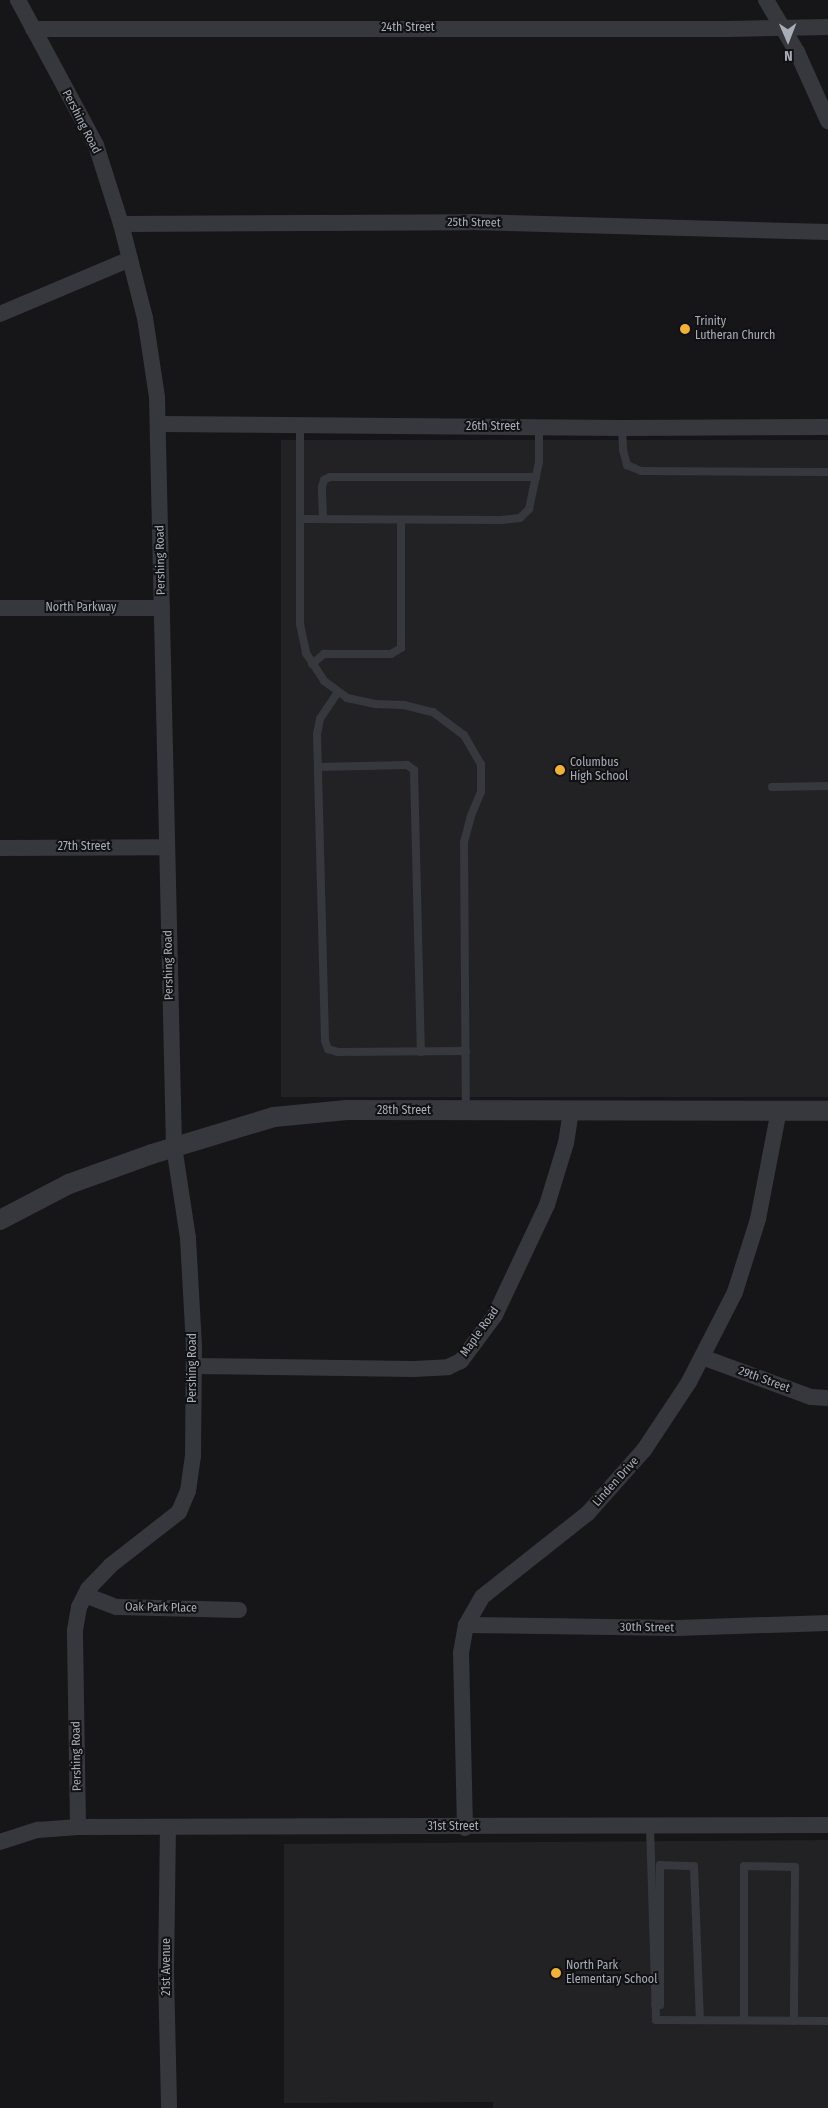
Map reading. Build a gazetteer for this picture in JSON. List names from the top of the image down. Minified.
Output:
{"streets":{"street":["24th Street","Pershing Road","25th Street","26th Street","North Parkway","27th Street","28th Street","Maple Road","29th Street","Linden Drive","Oak Park Place","30th Street","31st Street","21st Avenue"]},"crossings":[["24th Street","Pershing Road"],["Pershing Road","25th Street"],["Pershing Road","26th Street"],["Pershing Road","North Parkway"],["Pershing Road","27th Street"],["Pershing Road","28th Street"],["Pershing Road","Maple Road"],["Pershing Road","Oak Park Place"],["Pershing Road","31st Street"],["28th Street","Maple Road"],["28th Street","Linden Drive"],["29th Street","Linden Drive"],["Linden Drive","30th Street"],["Linden Drive","31st Street"],["31st Street","21st Avenue"]],"places":["Trinity Lutheran Church","Columbus High School","North Park Elementary School"],"north":"bottom"}
